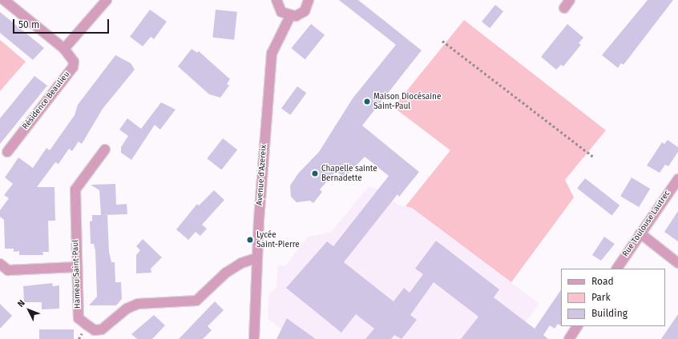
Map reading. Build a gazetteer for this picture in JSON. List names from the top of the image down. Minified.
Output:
{"streets":{"street":["Résidence Beaulieu","Avenue d'Azereix","Rue Toulouse Lautrec","Hameau Saint-Paul"]},"crossings":[["Avenue d'Azereix","Hameau Saint-Paul"]],"places":["Maison Diocésaine Saint-Paul","Chapelle sainte Bernadette","Lycée Saint-Pierre"],"legend":["Road","Park","Building"],"scale_bar":"50 m","north":"top left"}
